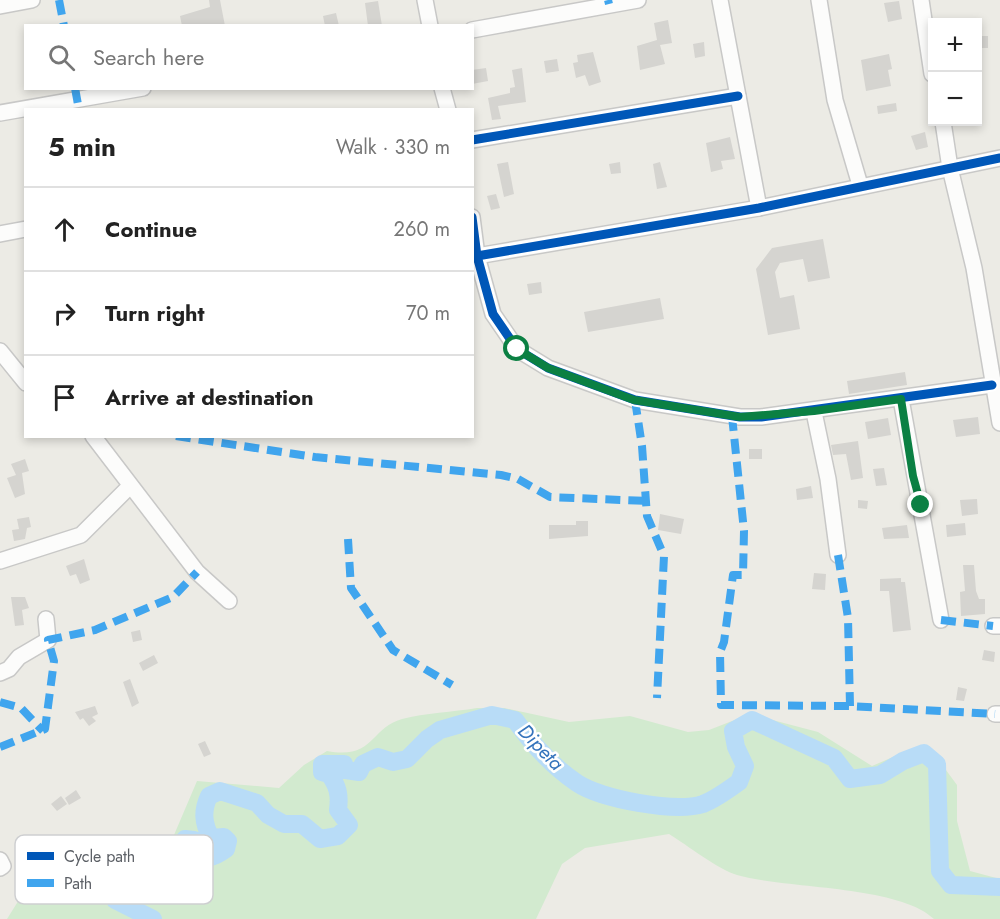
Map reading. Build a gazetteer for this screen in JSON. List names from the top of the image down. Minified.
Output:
{"water":["Dipeta"],"legend":["Cycle path","Path"],"page":{"map_buttons":["+","−"],"search":"Search here","heading":["5 min","Walk · 330 m"],"list":[["Continue","260 m"],["Turn right","70 m"],"Arrive at destination"]}}
